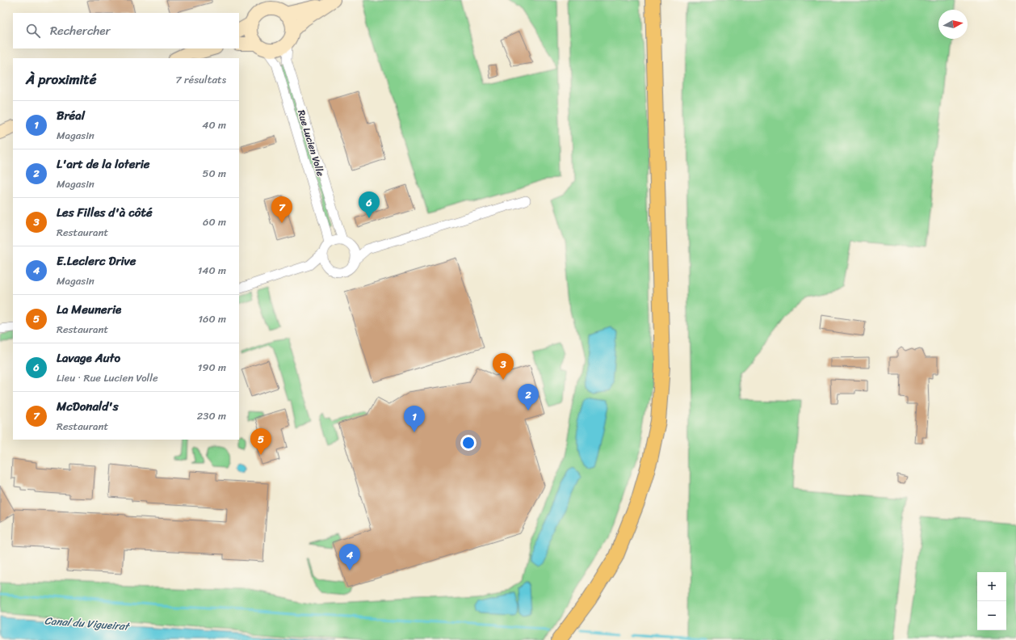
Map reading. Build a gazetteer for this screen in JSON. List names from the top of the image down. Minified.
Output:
{"streets":{"street":["Rue Lucien Volle"]},"water":["Canal du Vigueirat"],"north":"right","page":{"search":"Rechercher","heading":["À proximité","7 résultats"],"list":[{"mark":"1","name":"Bréal","note":"Magasin","value":"40 m"},{"mark":"2","name":"L'art de la loterie","note":"Magasin","value":"50 m"},{"mark":"3","name":"Les Filles d'à côté","note":"Restaurant","value":"60 m"},{"mark":"4","name":"E.Leclerc Drive","note":"Magasin","value":"140 m"},{"mark":"5","name":"La Meunerie","note":"Restaurant","value":"160 m"},{"mark":"6","name":"Lavage Auto","note":"Lieu · Rue Lucien Volle","value":"190 m"},{"mark":"7","name":"McDonald's","note":"Restaurant","value":"230 m"}],"pins":["6","7","3","2","1","5","4"],"map_buttons":["+","−"]}}
